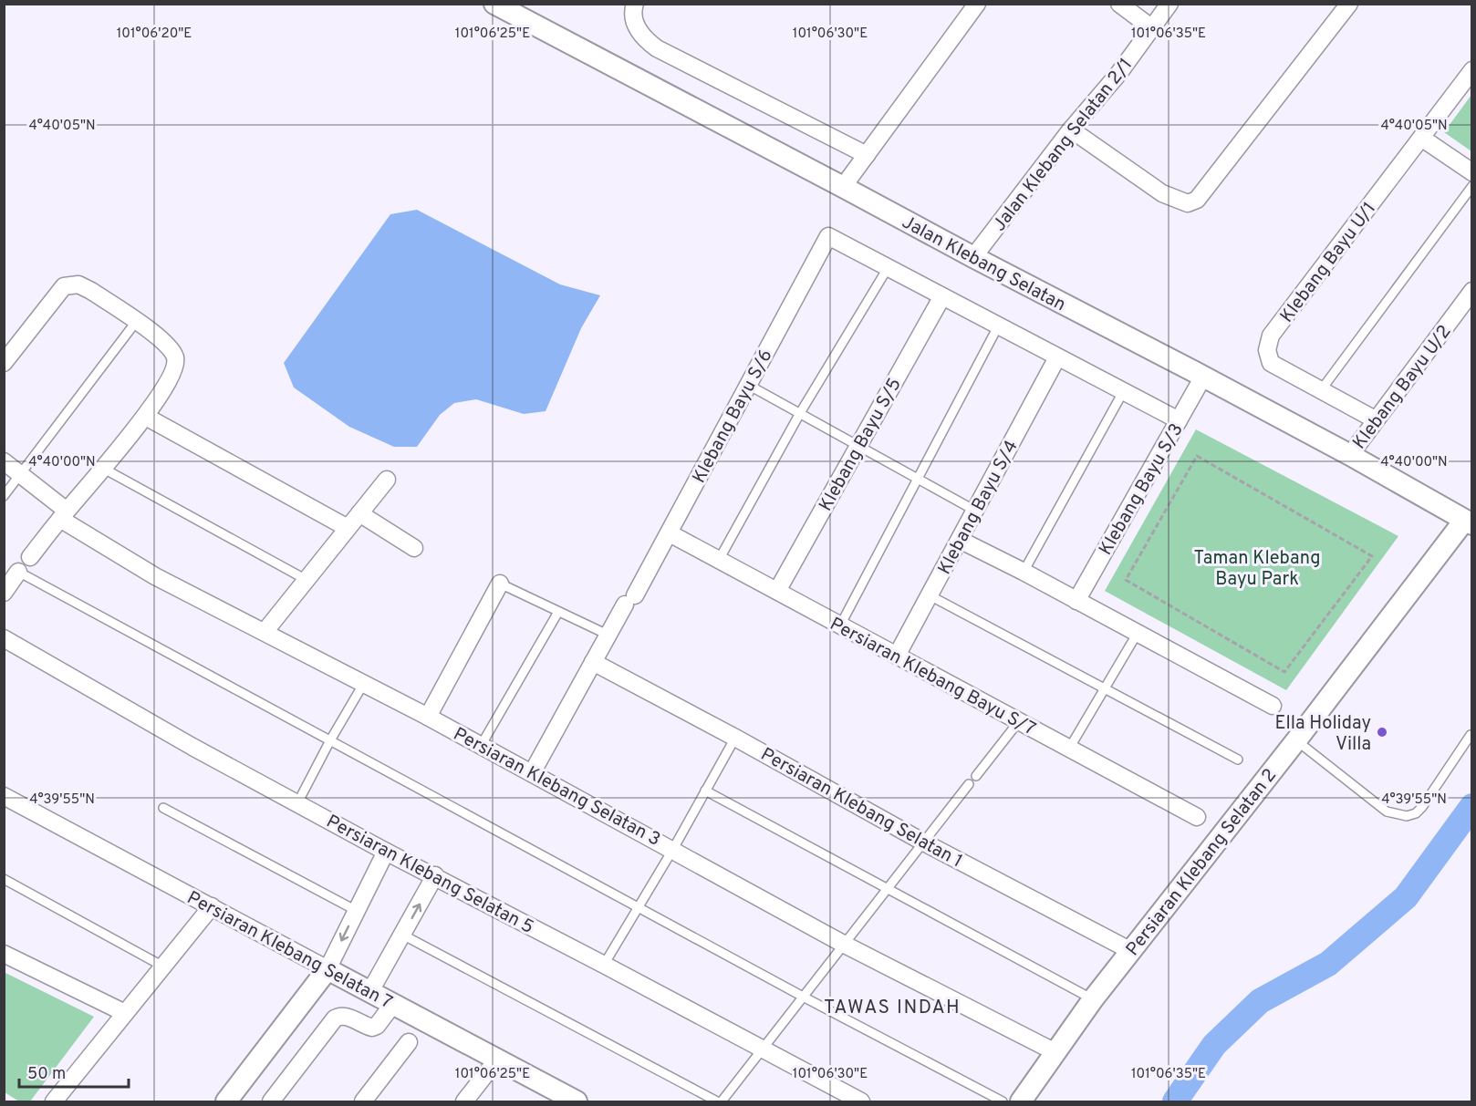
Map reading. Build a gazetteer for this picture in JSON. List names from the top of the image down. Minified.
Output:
{"streets":{"street":["Jalan Klebang Selatan 2/1","Klebang Bayu U/1","Jalan Klebang Selatan","Klebang Bayu U/2","Klebang Bayu S/6","Klebang Bayu S/5","Klebang Bayu S/3","Klebang Bayu S/4","Persiaran Klebang Bayu S/7","Persiaran Klebang Selatan 3","Persiaran Klebang Selatan 1","Persiaran Klebang Selatan 2","Persiaran Klebang Selatan 5","Persiaran Klebang Selatan 7"]},"crossings":[["Jalan Klebang Selatan 2/1","Jalan Klebang Selatan"],["Klebang Bayu U/1","Klebang Bayu U/2"],["Jalan Klebang Selatan","Klebang Bayu U/2"],["Jalan Klebang Selatan","Klebang Bayu S/3"],["Jalan Klebang Selatan","Persiaran Klebang Selatan 2"],["Klebang Bayu S/6","Persiaran Klebang Bayu S/7"],["Klebang Bayu S/6","Persiaran Klebang Selatan 3"],["Klebang Bayu S/6","Persiaran Klebang Selatan 1"],["Klebang Bayu S/5","Persiaran Klebang Bayu S/7"],["Klebang Bayu S/4","Persiaran Klebang Bayu S/7"],["Persiaran Klebang Selatan 3","Persiaran Klebang Selatan 2"],["Persiaran Klebang Selatan 1","Persiaran Klebang Selatan 2"]],"districts":["TAWAS INDAH"],"parks":["Taman Klebang Bayu Park"],"places":["Ella Holiday Villa"],"scale_bar":"50 m","coordinates":["101°06'20\"E","101°06'25\"E","101°06'30\"E","101°06'35\"E","4°40'05\"N","4°40'00\"N","4°39'55\"N"]}
